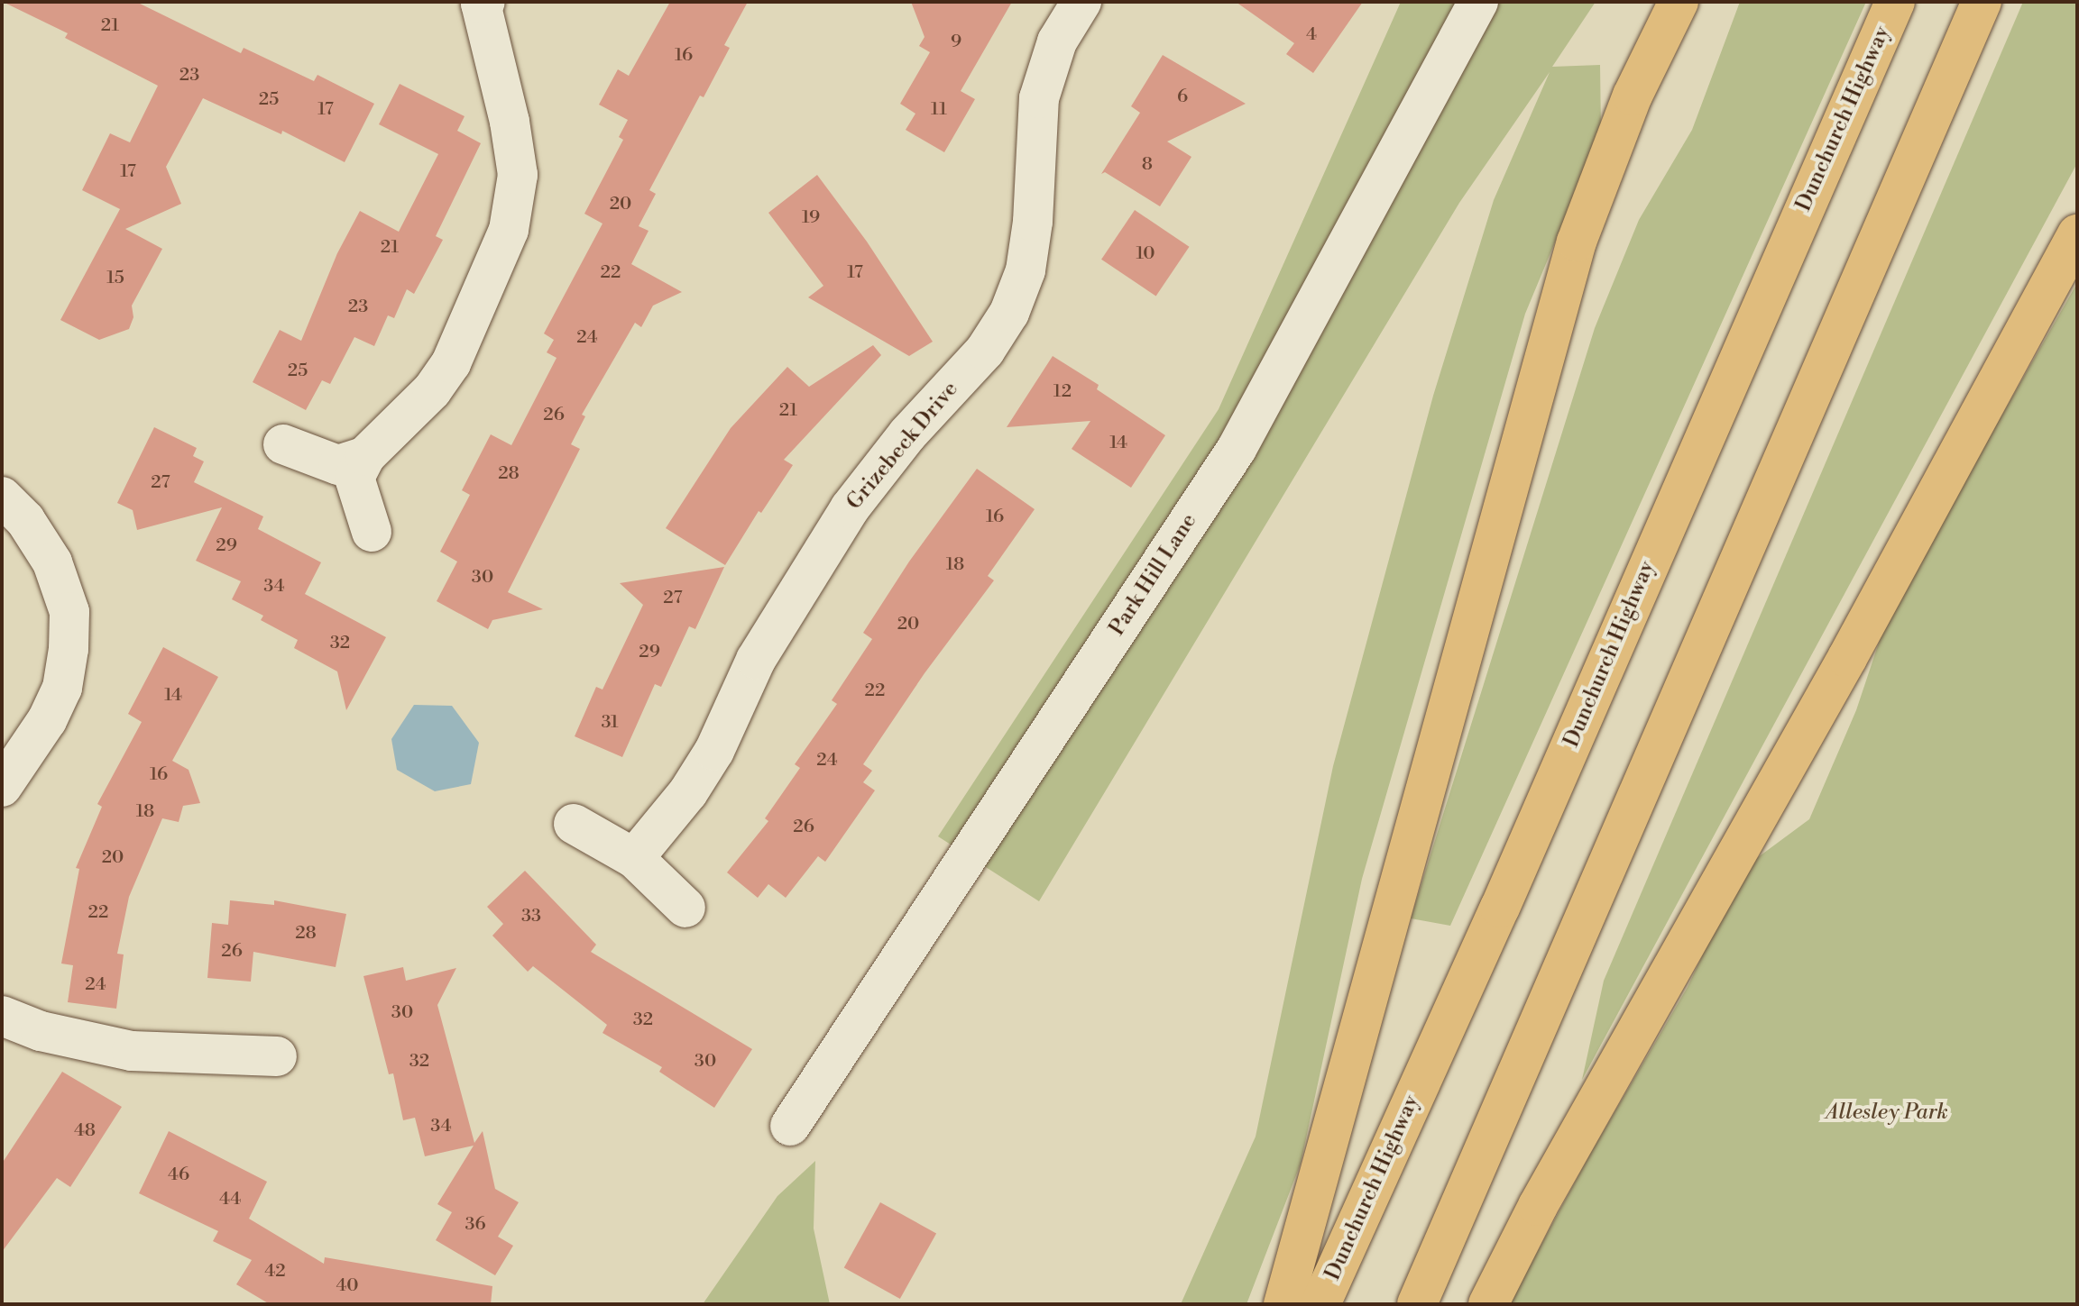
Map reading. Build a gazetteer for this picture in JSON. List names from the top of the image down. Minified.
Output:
{"streets":{"highway":["Dunchurch Highway"],"street":["Grizebeck Drive","Park Hill Lane"]},"parks":["Allesley Park"],"house_numbers":["21","4","9","16","23","6","25","17","11","8","17","20","19","21","10","22","17","15","23","24","25","12","21","26","14","28","27","16","29","18","30","34","27","20","32","29","22","14","31","24","16","18","26","20","22","33","28","26","24","30","32","32","30","34","48","46","44","36","42","40"]}
